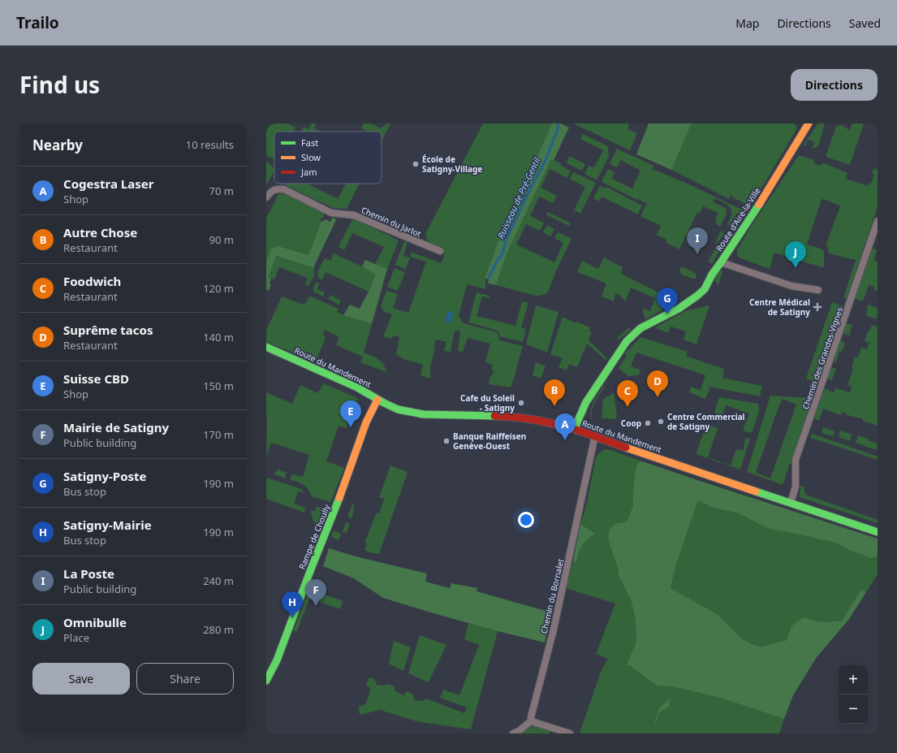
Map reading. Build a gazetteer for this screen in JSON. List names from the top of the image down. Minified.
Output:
{"streets":{"street":["Route d'Aire-la-Ville","Chemin du Jarlot","Chemin des Grandes-Vignes","Route du Mandement","Rampe de Choully","Chemin du Bornalet"]},"crossings":[["Route d'Aire-la-Ville","Route du Mandement"],["Chemin des Grandes-Vignes","Route du Mandement"],["Route du Mandement","Rampe de Choully"],["Route du Mandement","Chemin du Bornalet"]],"water":["Ruisseau de Pré-Gentil"],"places":{"other":["École de Satigny-Village","Cafe du Soleil - Satigny","Centre Commercial de Satigny","Coop","Banque Raiffeisen Genève-Ouest"],"health":["Centre Médical de Satigny"]},"legend":["Fast","Slow","Jam"],"page":{"header":"Trailo","nav":["Map","Directions","Saved"],"title":"Find us","buttons":["Directions",["Save","Share"]],"heading":["Nearby","10 results"],"list":[{"mark":"A","name":"Cogestra Laser","note":"Shop","value":"70 m"},{"mark":"B","name":"Autre Chose","note":"Restaurant","value":"90 m"},{"mark":"C","name":"Foodwich","note":"Restaurant","value":"120 m"},{"mark":"D","name":"Suprême tacos","note":"Restaurant","value":"140 m"},{"mark":"E","name":"Suisse CBD","note":"Shop","value":"150 m"},{"mark":"F","name":"Mairie de Satigny","note":"Public building","value":"170 m"},{"mark":"G","name":"Satigny-Poste","note":"Bus stop","value":"190 m"},{"mark":"H","name":"Satigny-Mairie","note":"Bus stop","value":"190 m"},{"mark":"I","name":"La Poste","note":"Public building","value":"240 m"},{"mark":"J","name":"Omnibulle","note":"Place","value":"280 m"}],"pins":["I","J","G","D","B","C","E","A","F","H"],"map_buttons":["+","−"]}}
